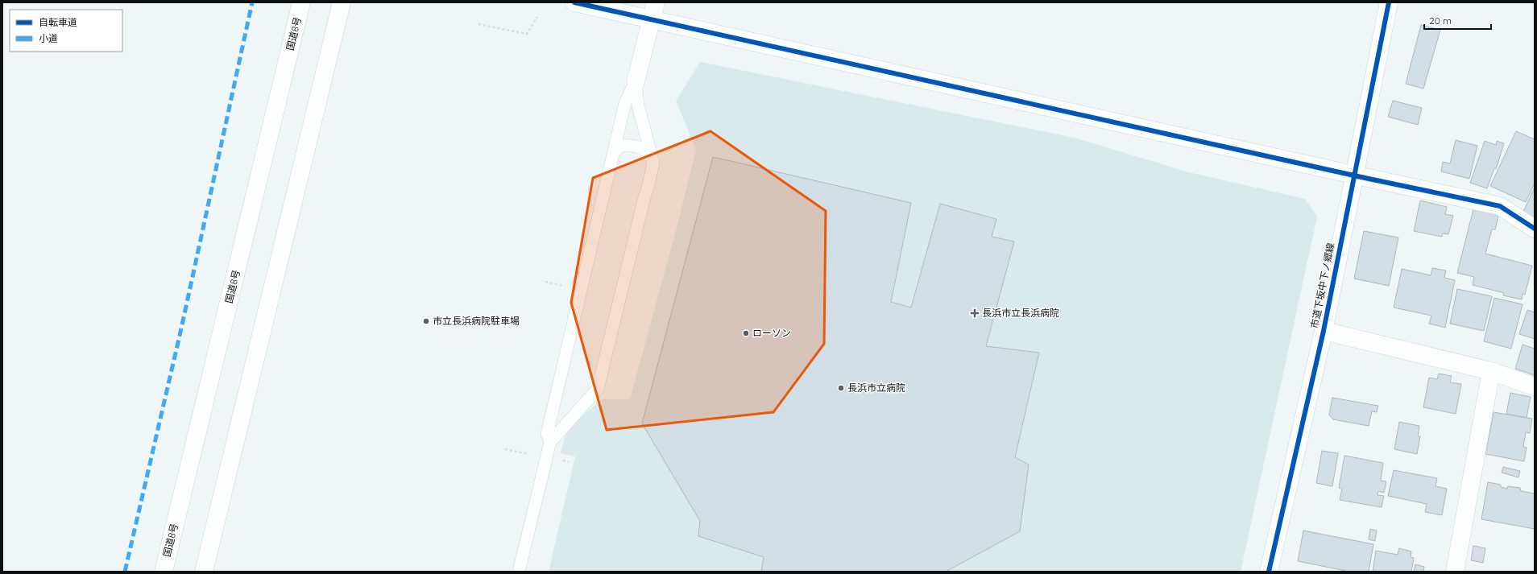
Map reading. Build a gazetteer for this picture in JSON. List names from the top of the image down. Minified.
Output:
{"streets":{"main road":["国道8号","市道下坂中下ノ郷線"]},"places":{"health":["長浜市立長浜病院"],"other":["市立長浜病院駐車場","ローソン","長浜市立病院"]},"legend":["自転車道","小道"],"scale_bar":"20 m"}
